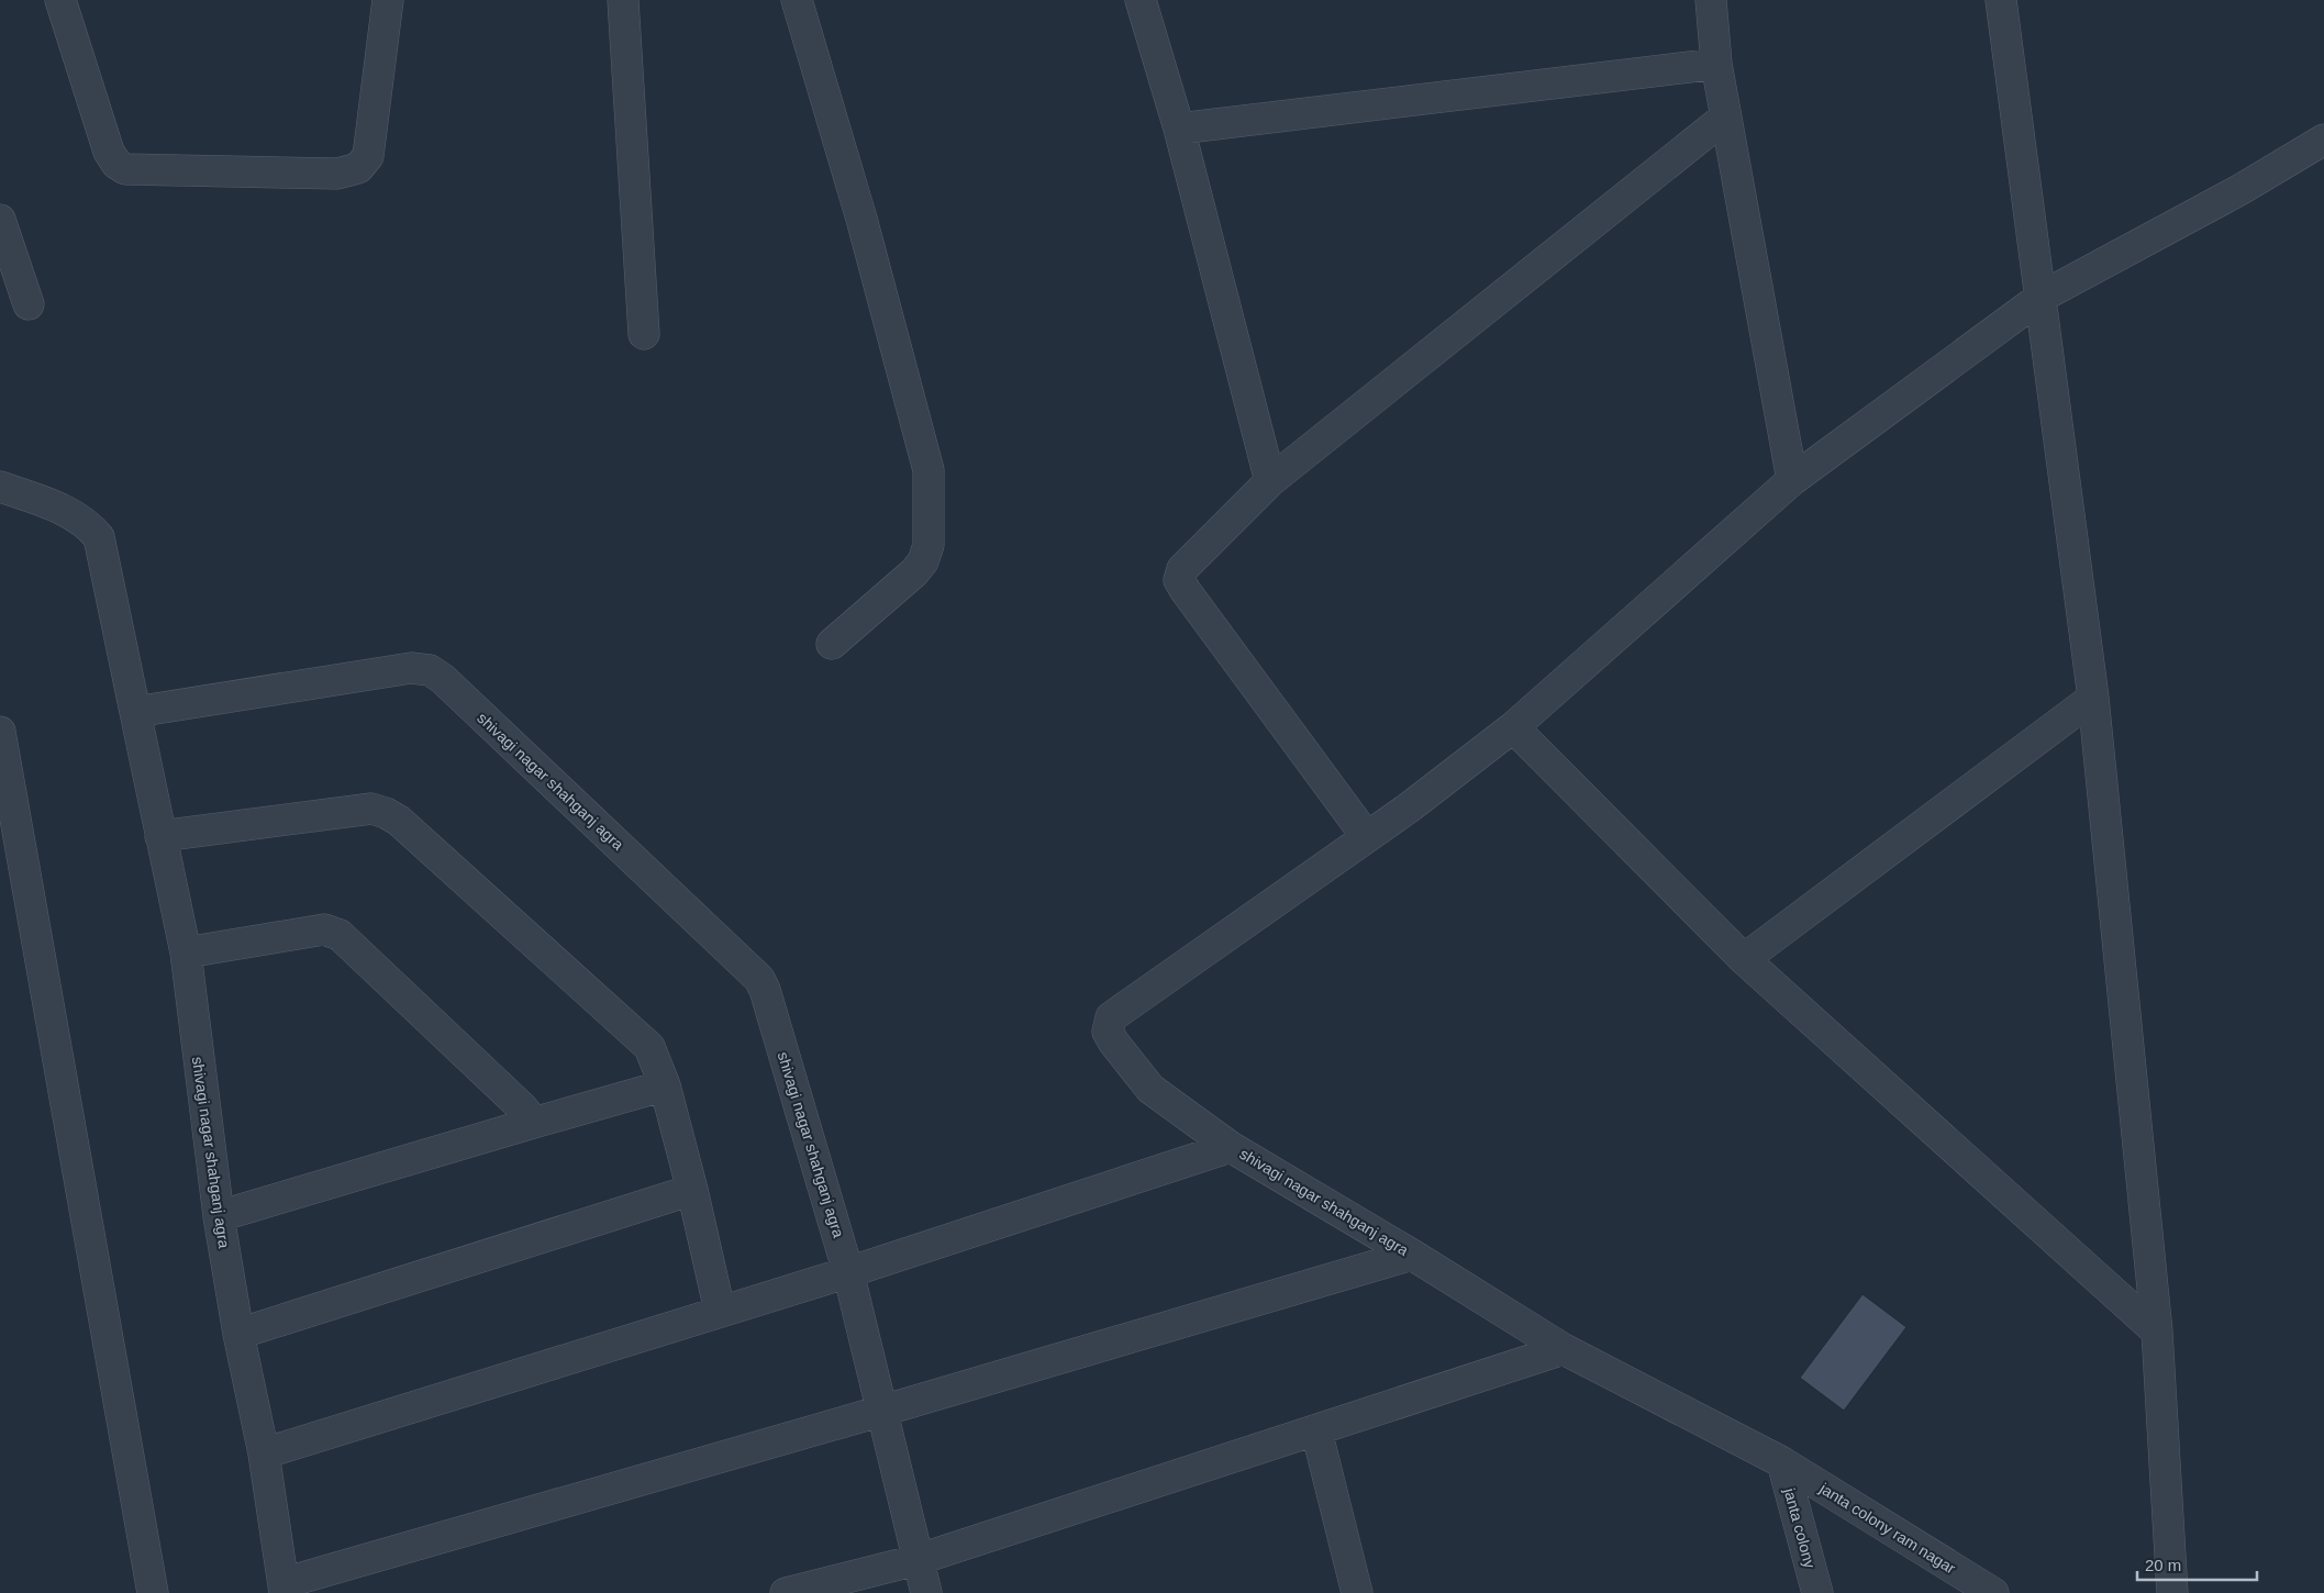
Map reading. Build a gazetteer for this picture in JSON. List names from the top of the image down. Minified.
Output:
{"streets":{"street":["shivagi nagar shahganj agra","janta colony","janta colony ram nagar"]},"crossings":[["shivagi nagar shahganj agra","janta colony"],["shivagi nagar shahganj agra","janta colony ram nagar"],["janta colony","janta colony ram nagar"]],"scale_bar":"20 m"}
